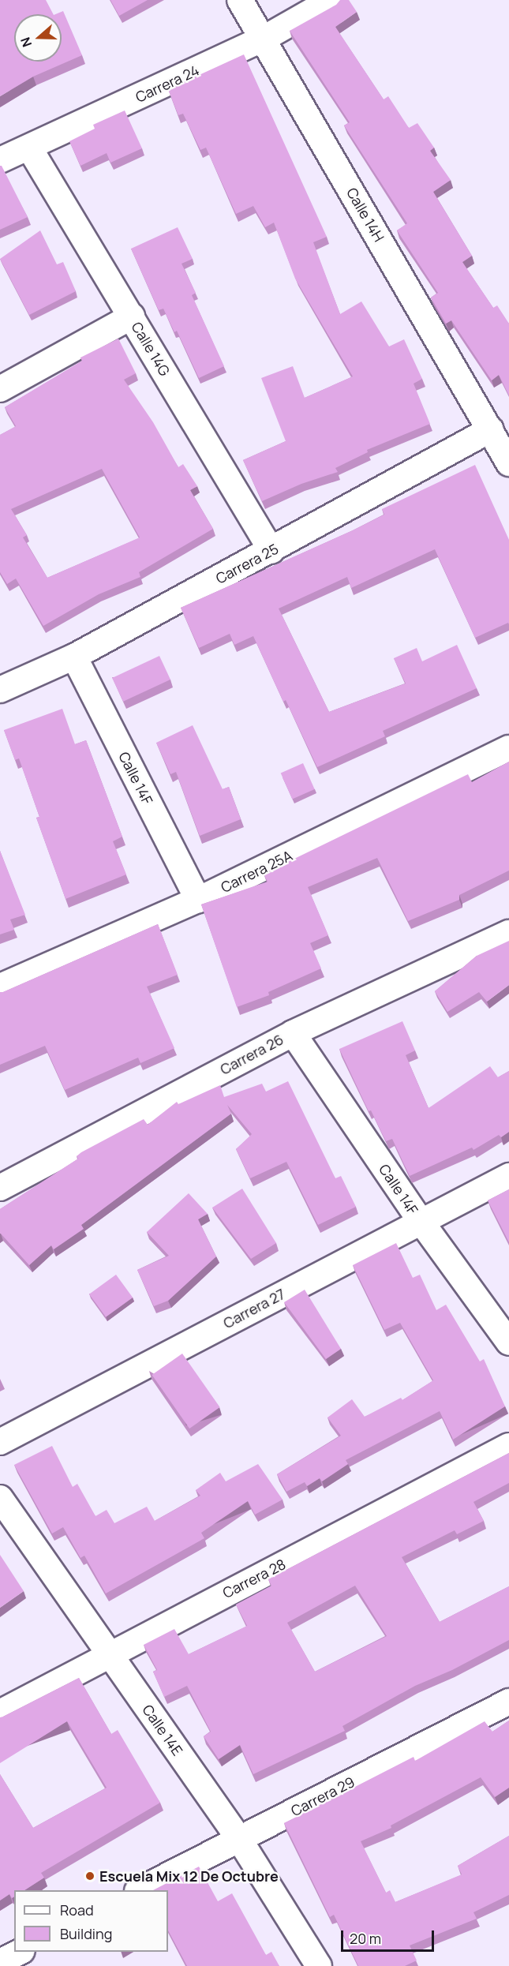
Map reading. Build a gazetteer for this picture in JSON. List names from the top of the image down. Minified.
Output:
{"streets":{"street":["Carrera 24","Calle 14H","Calle 14G","Carrera 25","Calle 14F","Carrera 25A","Carrera 26","Carrera 27","Carrera 28","Calle 14E","Carrera 29"]},"crossings":[["Carrera 24","Calle 14H"],["Carrera 24","Calle 14G"],["Calle 14H","Carrera 25"],["Calle 14G","Carrera 25"],["Carrera 25","Calle 14F"],["Calle 14F","Carrera 25A"],["Calle 14F","Carrera 26"],["Calle 14F","Carrera 27"],["Carrera 28","Calle 14E"],["Calle 14E","Carrera 29"]],"places":["Escuela Mix 12 De Octubre"],"legend":["Road","Building"],"scale_bar":"20 m","north":"left"}
